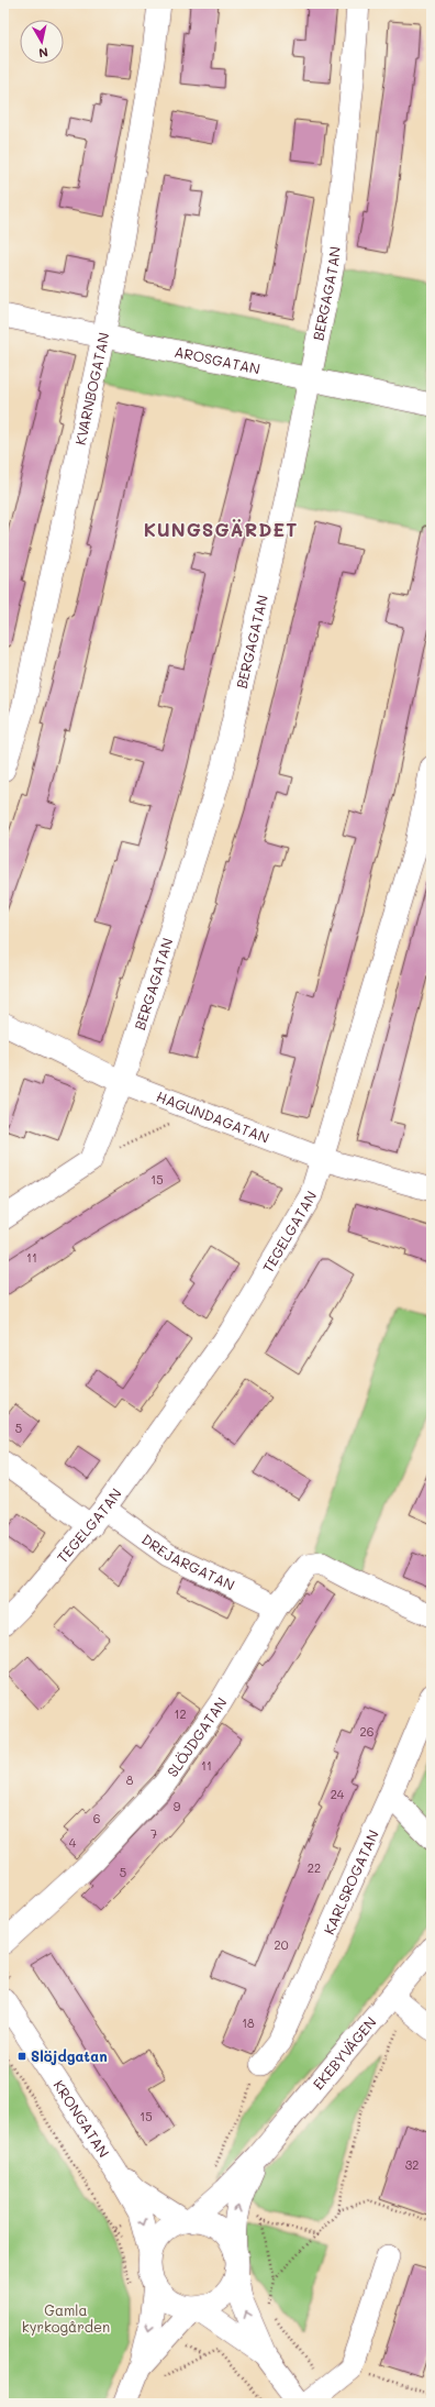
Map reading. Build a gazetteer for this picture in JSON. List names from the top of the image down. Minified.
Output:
{"streets":{"street":["BERGAGATAN","AROSGATAN","KVARNBOGATAN","HAGUNDAGATAN","TEGELGATAN","DREJARGATAN","SLÖJDGATAN","KARLSROGATAN","EKEBYVÄGEN","KRONGATAN"]},"crossings":[["BERGAGATAN","AROSGATAN"],["BERGAGATAN","HAGUNDAGATAN"],["AROSGATAN","KVARNBOGATAN"],["HAGUNDAGATAN","TEGELGATAN"],["TEGELGATAN","DREJARGATAN"],["DREJARGATAN","SLÖJDGATAN"],["EKEBYVÄGEN","KRONGATAN"]],"districts":["KUNGSGÄRDET"],"parks":["Gamla kyrkogården"],"places":{"transit":["Slöjdgatan"]},"house_numbers":["15","11","5","12","26","11","8","24","9","6","7","4","22","5","20","18","15","32"],"north":"bottom"}
